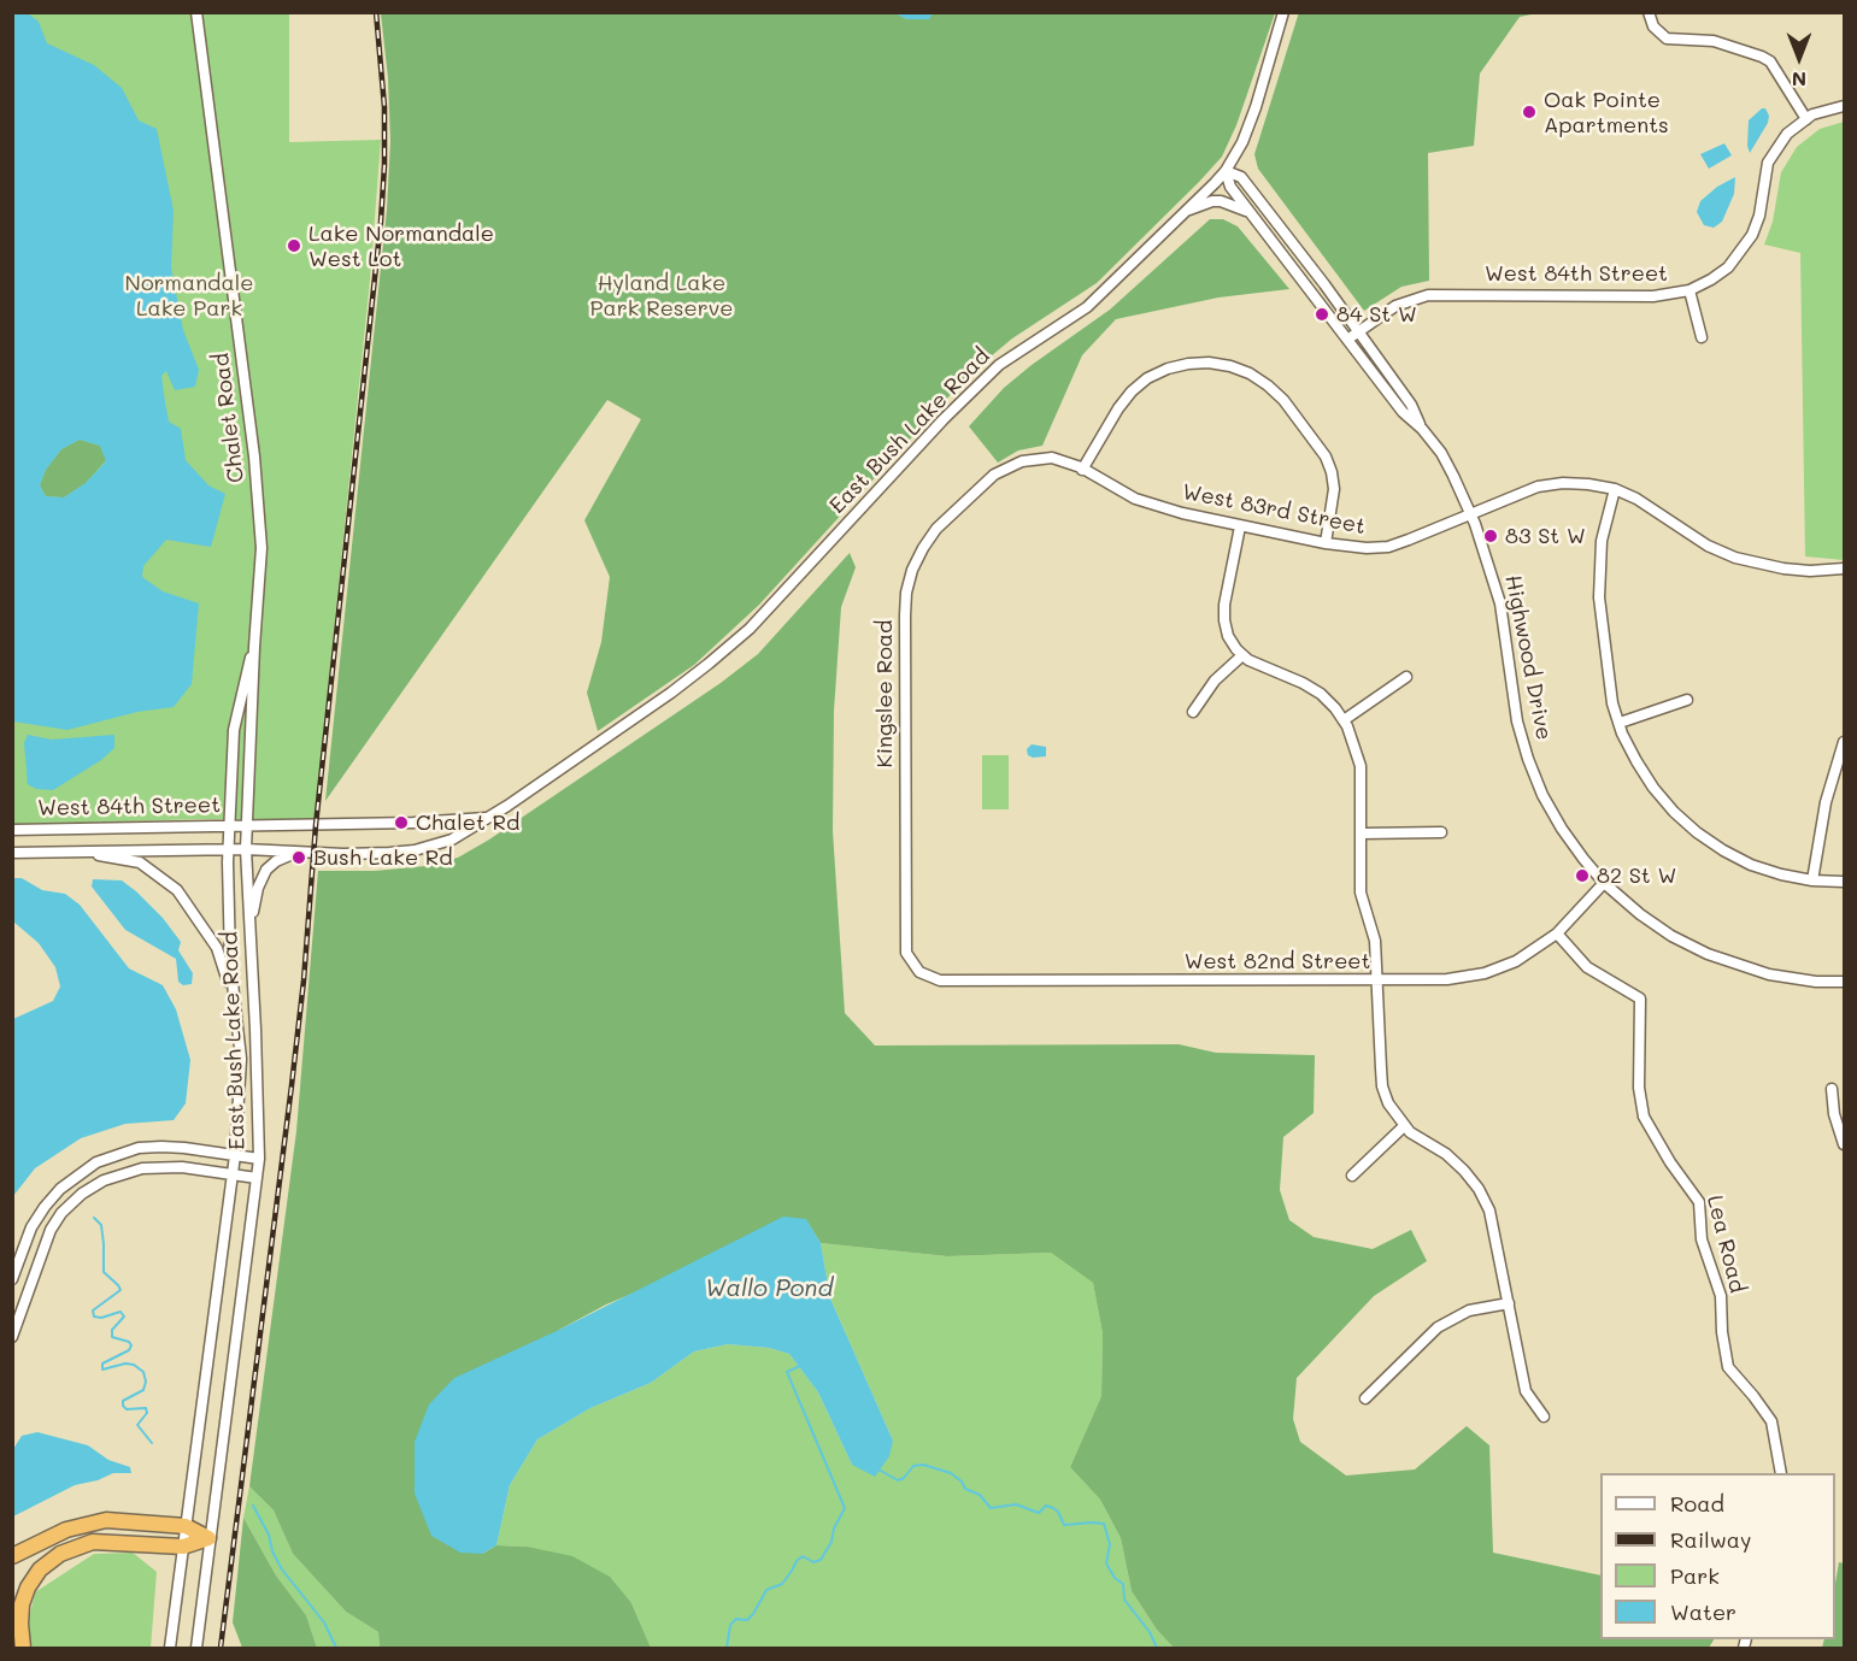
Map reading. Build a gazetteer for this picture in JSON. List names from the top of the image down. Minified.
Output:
{"streets":{"street":["West 84th Street","Chalet Road","East Bush Lake Road","West 83rd Street","Highwood Drive","Kingslee Road","West 82nd Street","Lea Road"]},"crossings":[["West 84th Street","Chalet Road"],["West 84th Street","East Bush Lake Road"],["West 84th Street","Highwood Drive"],["Chalet Road","East Bush Lake Road"],["East Bush Lake Road","Highwood Drive"],["West 83rd Street","Highwood Drive"],["West 83rd Street","Kingslee Road"],["Highwood Drive","West 82nd Street"],["Kingslee Road","West 82nd Street"],["West 82nd Street","Lea Road"]],"water":["Wallo Pond"],"parks":["Normandale Lake Park","Hyland Lake Park Reserve"],"places":["Oak Pointe Apartments","Lake Normandale West Lot","84 St W","83 St W","Chalet Rd","Bush Lake Rd","82 St W"],"legend":["Road","Railway","Park","Water"],"north":"bottom"}
